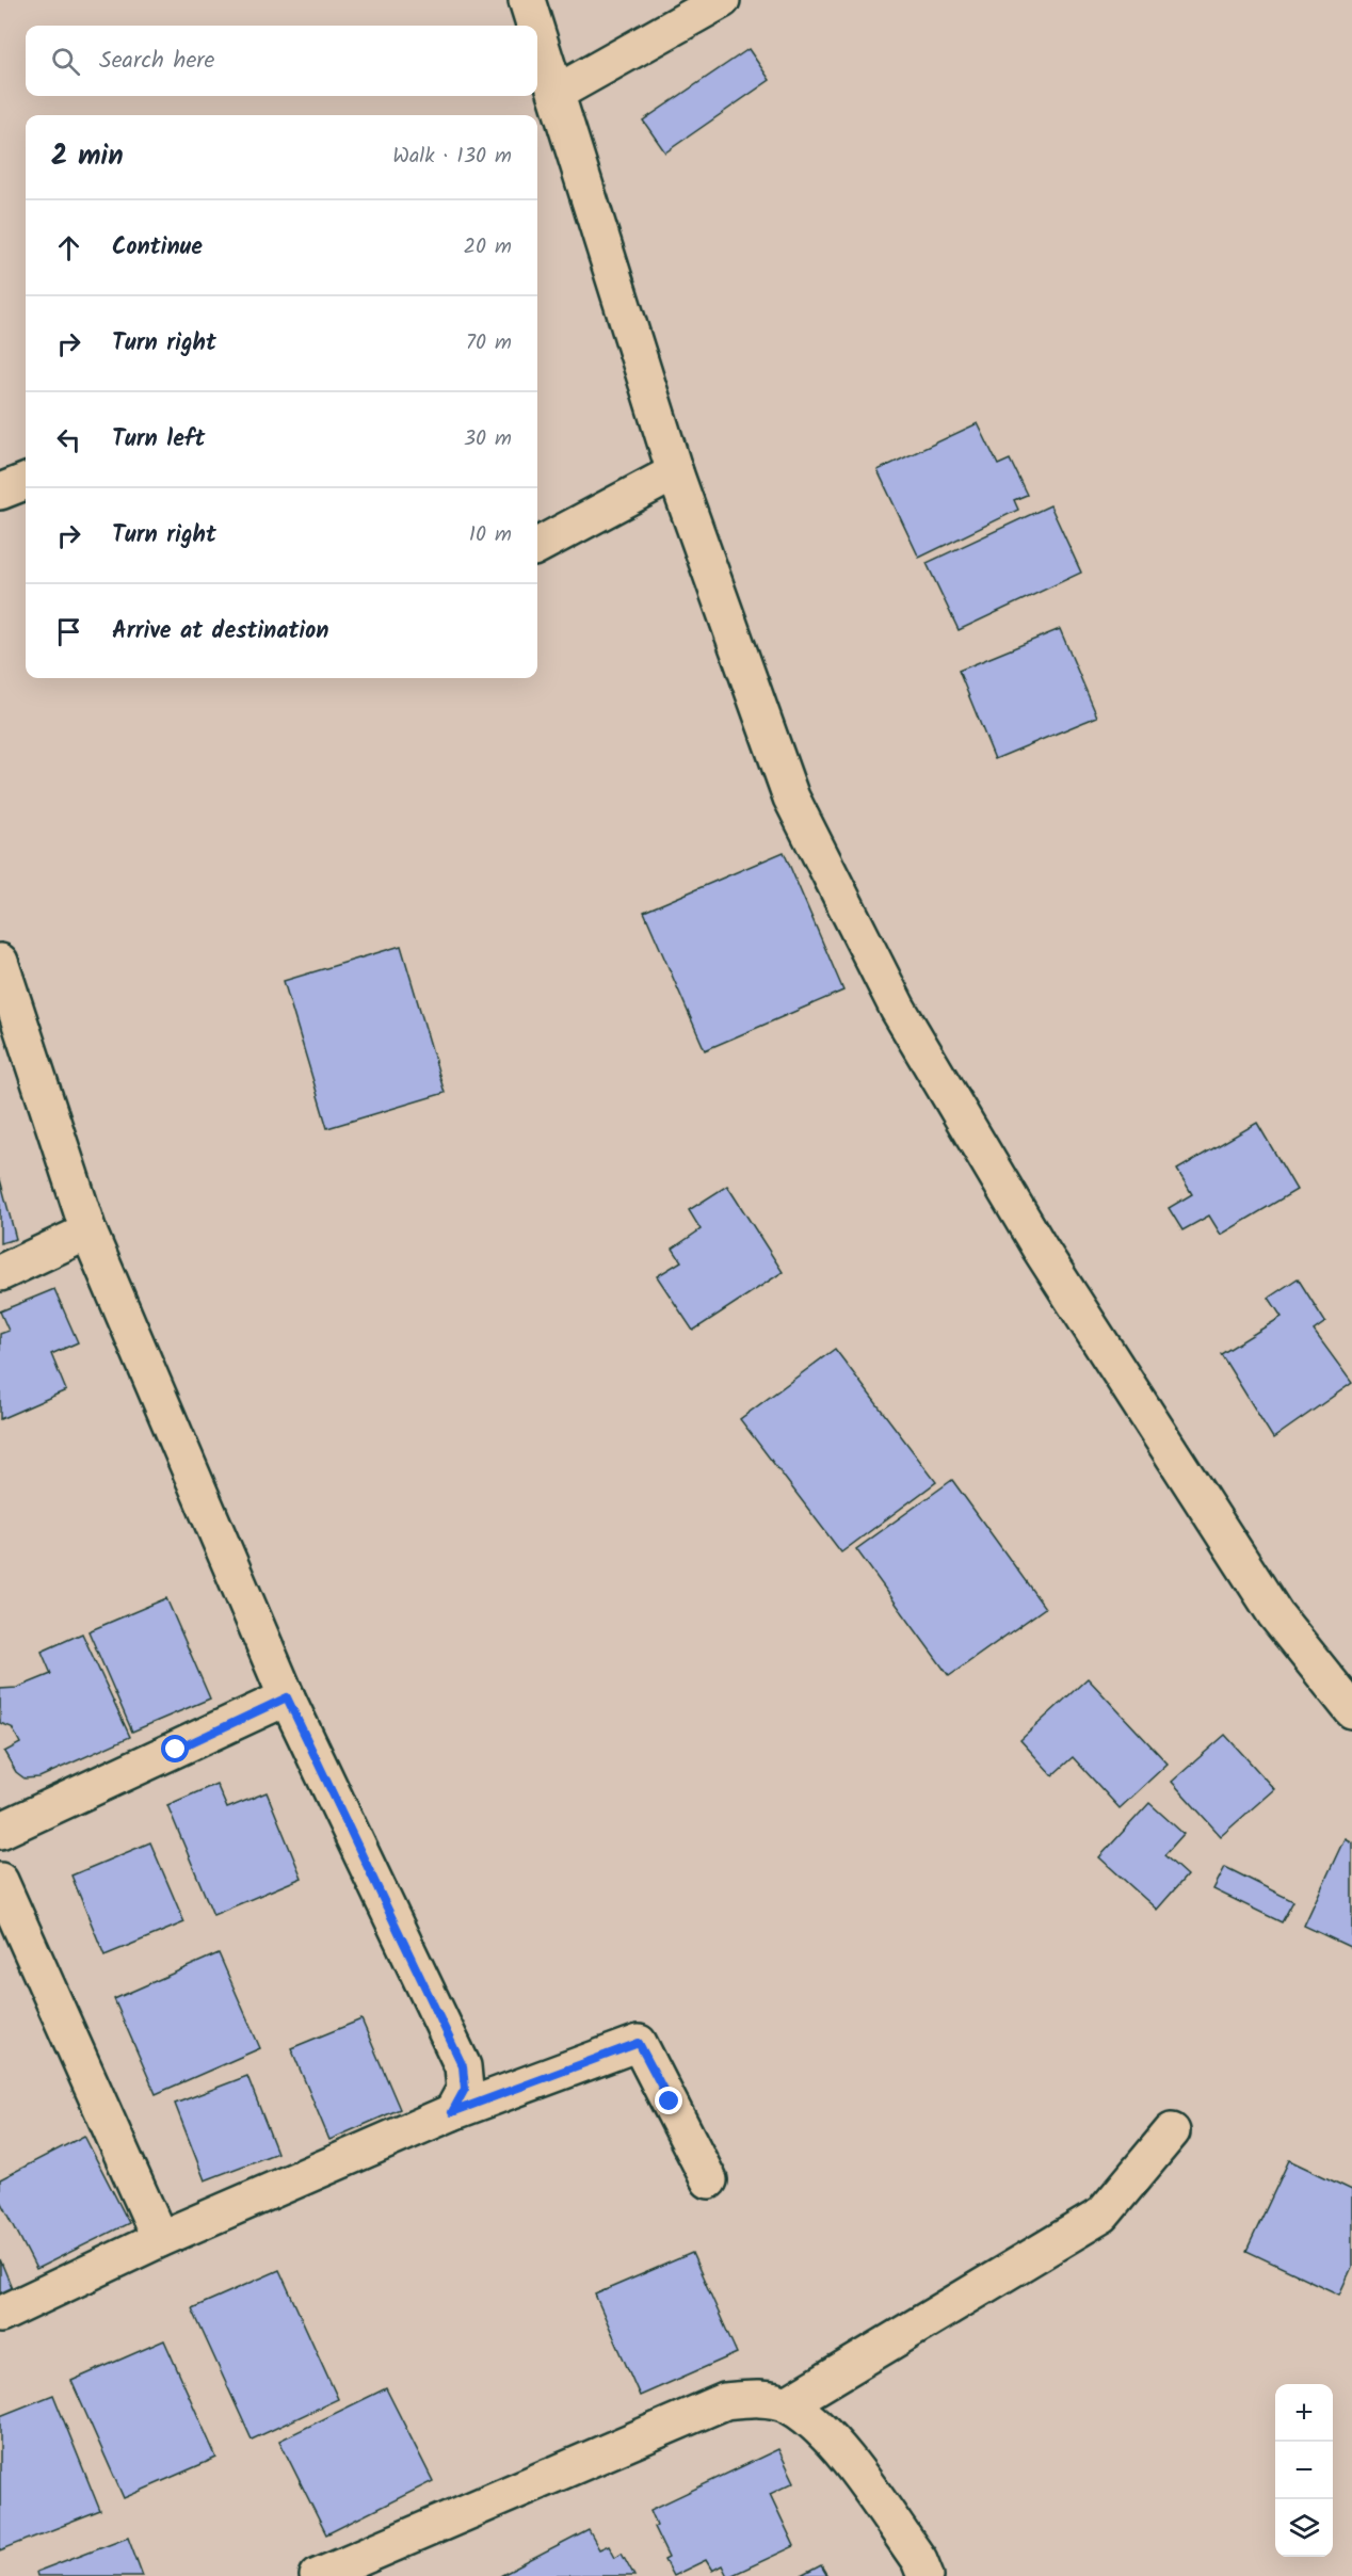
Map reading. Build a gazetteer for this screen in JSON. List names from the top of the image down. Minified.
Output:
{"page":{"search":"Search here","heading":["2 min","Walk · 130 m"],"list":[["Continue","20 m"],["Turn right","70 m"],["Turn left","30 m"],["Turn right","10 m"],"Arrive at destination"],"map_buttons":["+","−"]}}
